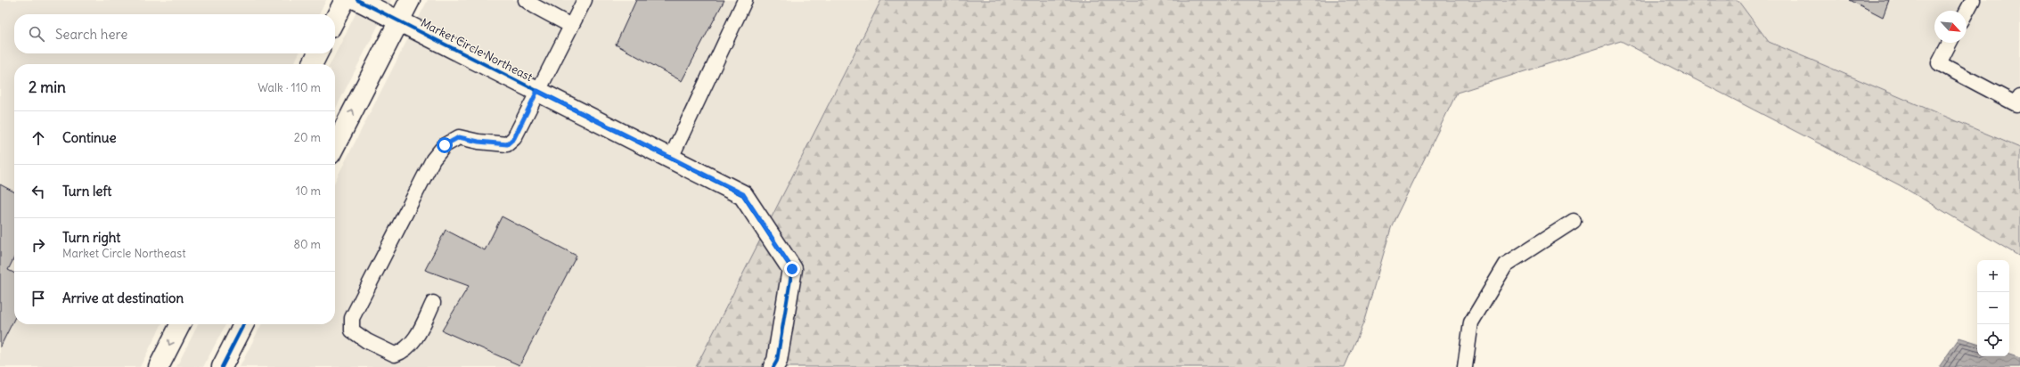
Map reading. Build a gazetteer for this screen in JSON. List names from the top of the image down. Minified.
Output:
{"streets":{"street":["Market Circle Northeast"]},"north":"bottom right","page":{"search":"Search here","heading":["2 min","Walk · 110 m"],"list":[["Continue","20 m"],["Turn left","10 m"],["Turn right","Market Circle Northeast","80 m"],"Arrive at destination"],"map_buttons":["+","−"]}}
